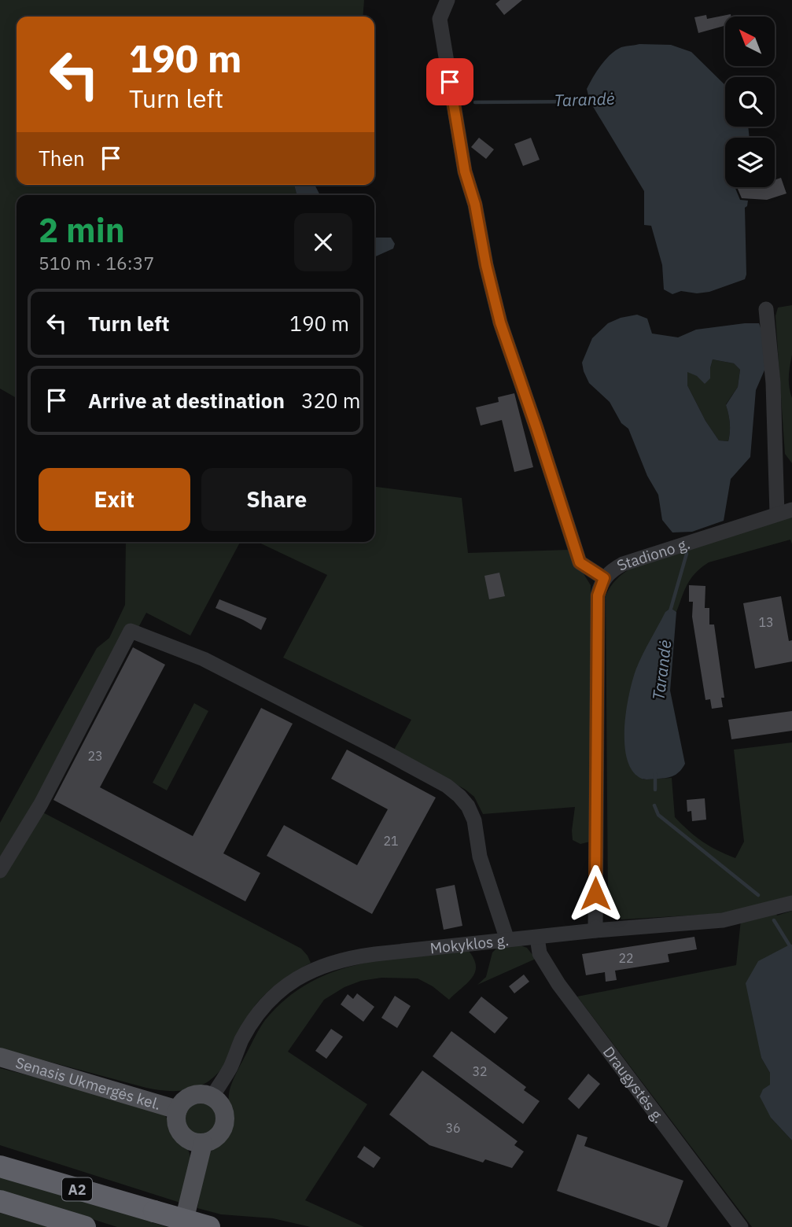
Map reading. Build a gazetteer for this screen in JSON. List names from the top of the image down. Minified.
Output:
{"streets":{"highway":["A2"],"main road":["Senasis Ukmergės kel."],"street":["Stadiono g.","Mokyklos g.","Draugystės g."]},"crossings":[["Stadiono g.","Mokyklos g."],["Mokyklos g.","Senasis Ukmergės kel."],["Mokyklos g.","Draugystės g."]],"water":["Tarandė"],"house_numbers":["13","23","21","22","32","36"],"north":"top left","page":{"turn":["190 m","Turn left"],"then":"Then","heading":["2 min","510 m · 16:37"],"list":[{"name":"Turn left","value":"190 m"},{"name":"Arrive at destination","value":"320 m"}],"buttons":["Exit","Share"]}}
